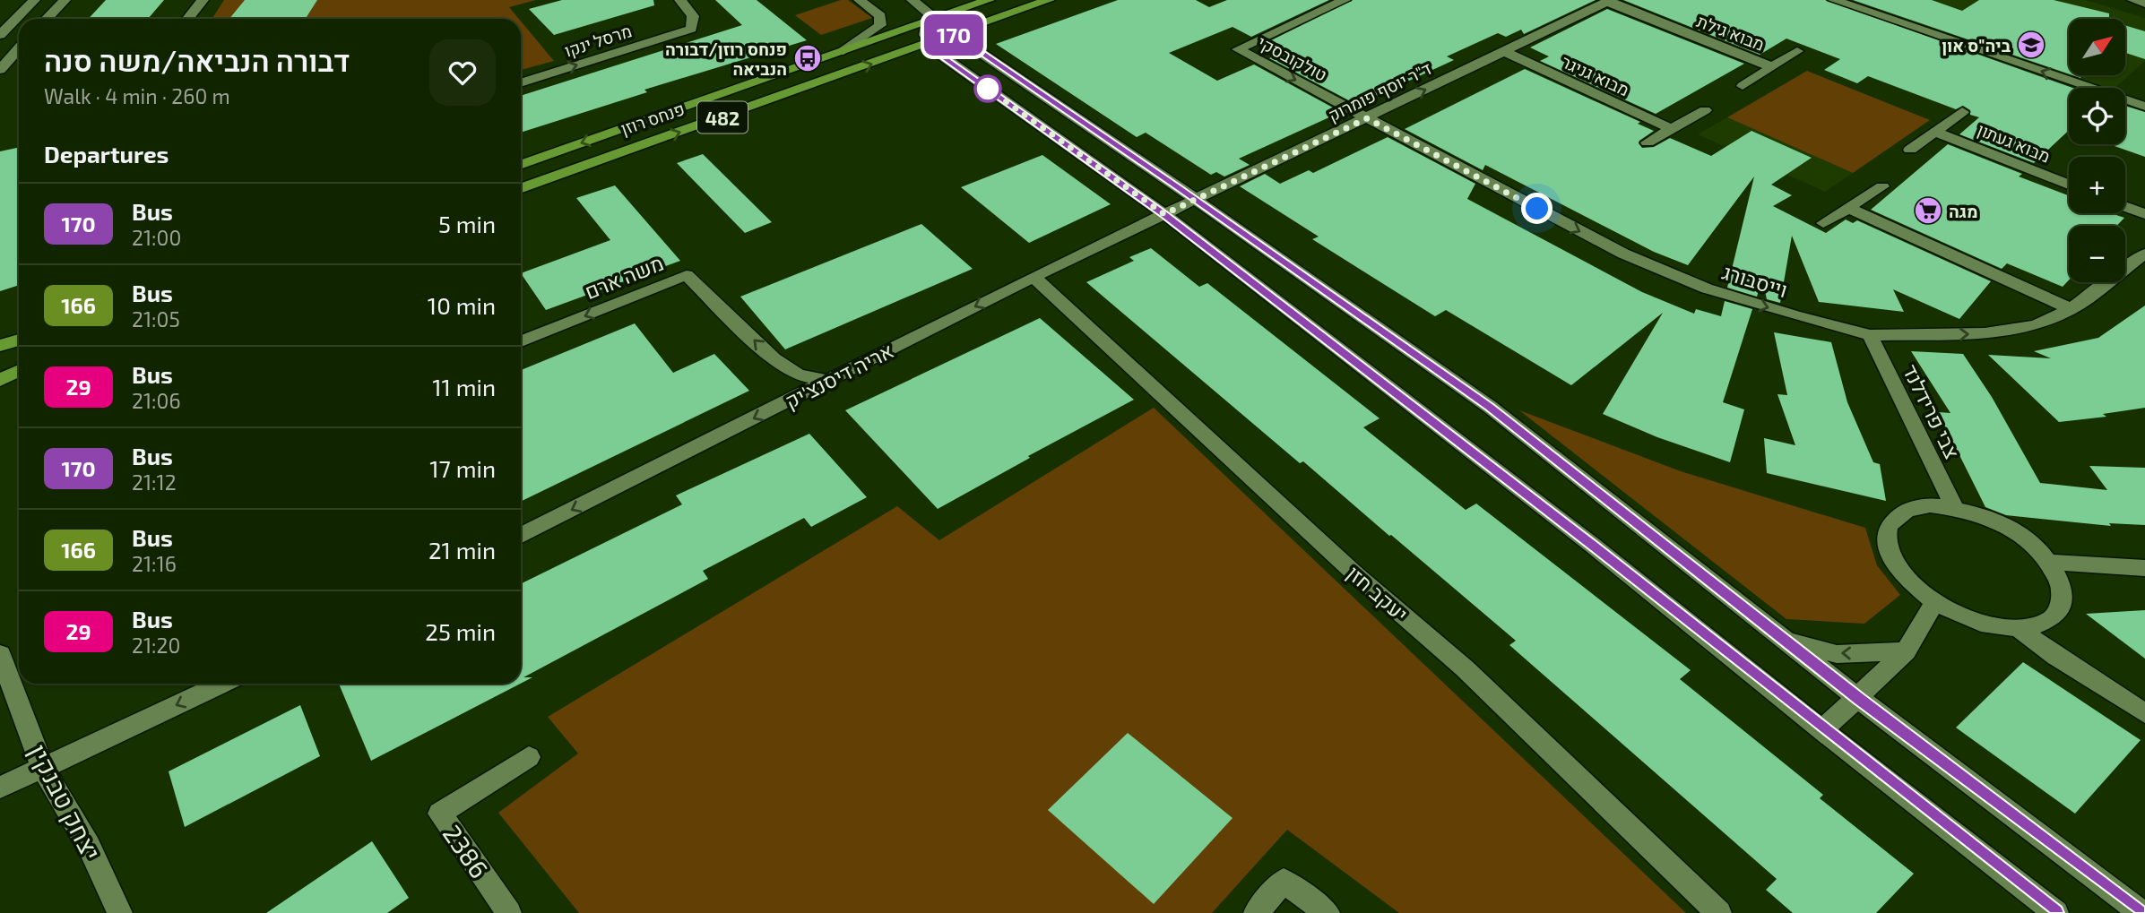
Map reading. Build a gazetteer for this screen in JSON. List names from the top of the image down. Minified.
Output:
{"streets":{"main road":["482","פנחס רוזן"],"street":["מבוא גילת","מרסל ינקו","טולקובסקי","מבוא גניגר","ד\"ר יוסף פומרוק","מבוא געתון","משה ארם","וייסבורג","אריה דיסנצ'יק","צבי פרידלנד","יעקב חזן","יצחק טבנקין","2386"]},"crossings":[["מבוא גילת","ד\"ר יוסף פומרוק"],["טולקובסקי","ד\"ר יוסף פומרוק"],["טולקובסקי","וייסבורג"],["מבוא גניגר","ד\"ר יוסף פומרוק"],["ד\"ר יוסף פומרוק","וייסבורג"],["ד\"ר יוסף פומרוק","אריה דיסנצ'יק"],["482","פנחס רוזן"],["משה ארם","אריה דיסנצ'יק"],["וייסבורג","צבי פרידלנד"],["אריה דיסנצ'יק","יעקב חזן"]],"one_way":["מרסל ינקו","משה ארם","אריה דיסנצ'יק"],"places":{"school or university":["ביה\"ס און"],"bus stop":["פנחס רוזן/דבורה הנביאה"],"supermarket":["מגה"]},"lines":["bus line 170"],"north":"top right","page":{"on_map":"170","map_buttons":["+","−"],"heading":[["דבורה הנביאה/משה סנה","Walk · 4 min · 260 m"],"Departures"],"list":[{"mark":"170","name":"Bus","note":"21:00","value":"5 min"},{"mark":"166","name":"Bus","note":"21:05","value":"10 min"},{"mark":"29","name":"Bus","note":"21:06","value":"11 min"},{"mark":"170","name":"Bus","note":"21:12","value":"17 min"},{"mark":"166","name":"Bus","note":"21:16","value":"21 min"},{"mark":"29","name":"Bus","note":"21:20","value":"25 min"}]}}
